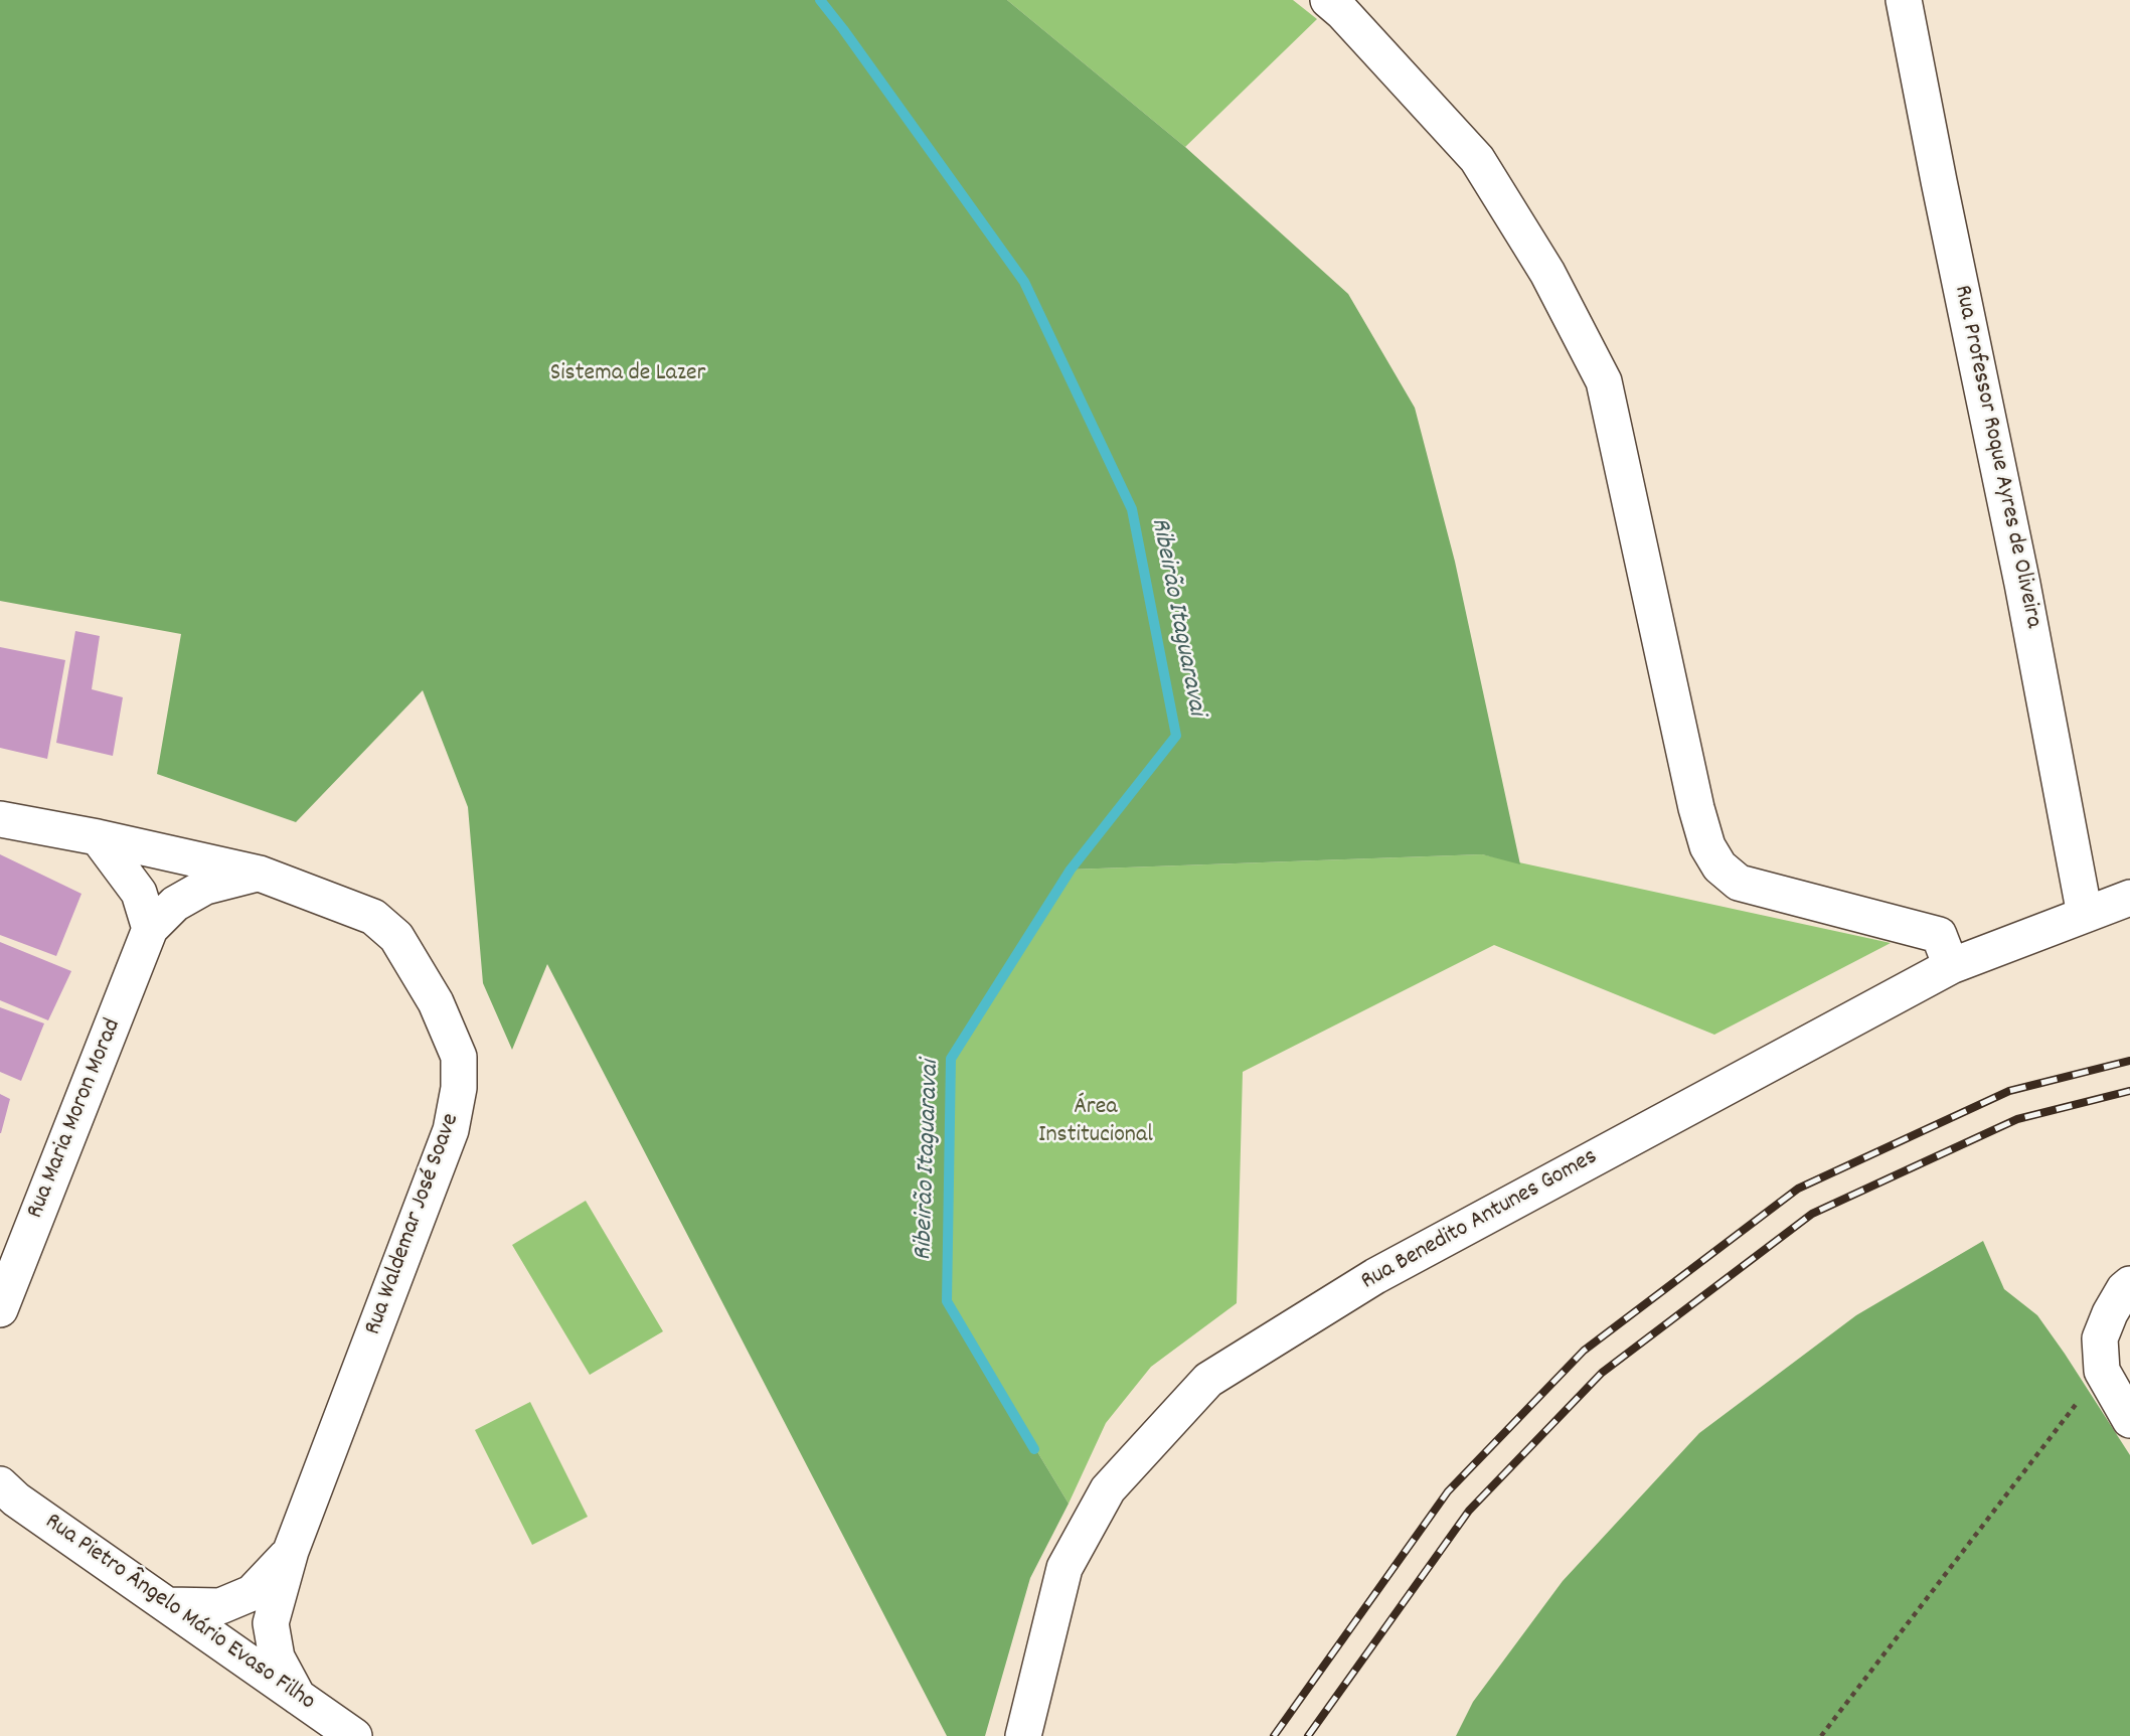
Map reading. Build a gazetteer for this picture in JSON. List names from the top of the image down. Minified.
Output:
{"streets":{"street":["Rua Professor Roque Ayres de Oliveira","Rua Maria Moron Morad","Rua Benedito Antunes Gomes","Rua Waldemar José Soave","Rua Pietro Ângelo Mário Evaso Filho"]},"crossings":[["Rua Professor Roque Ayres de Oliveira","Rua Benedito Antunes Gomes"],["Rua Maria Moron Morad","Rua Waldemar José Soave"],["Rua Waldemar José Soave","Rua Pietro Ângelo Mário Evaso Filho"]],"water":["Ribeirão Itaguaravai"],"parks":["Sistema de Lazer","Área Institucional"]}
